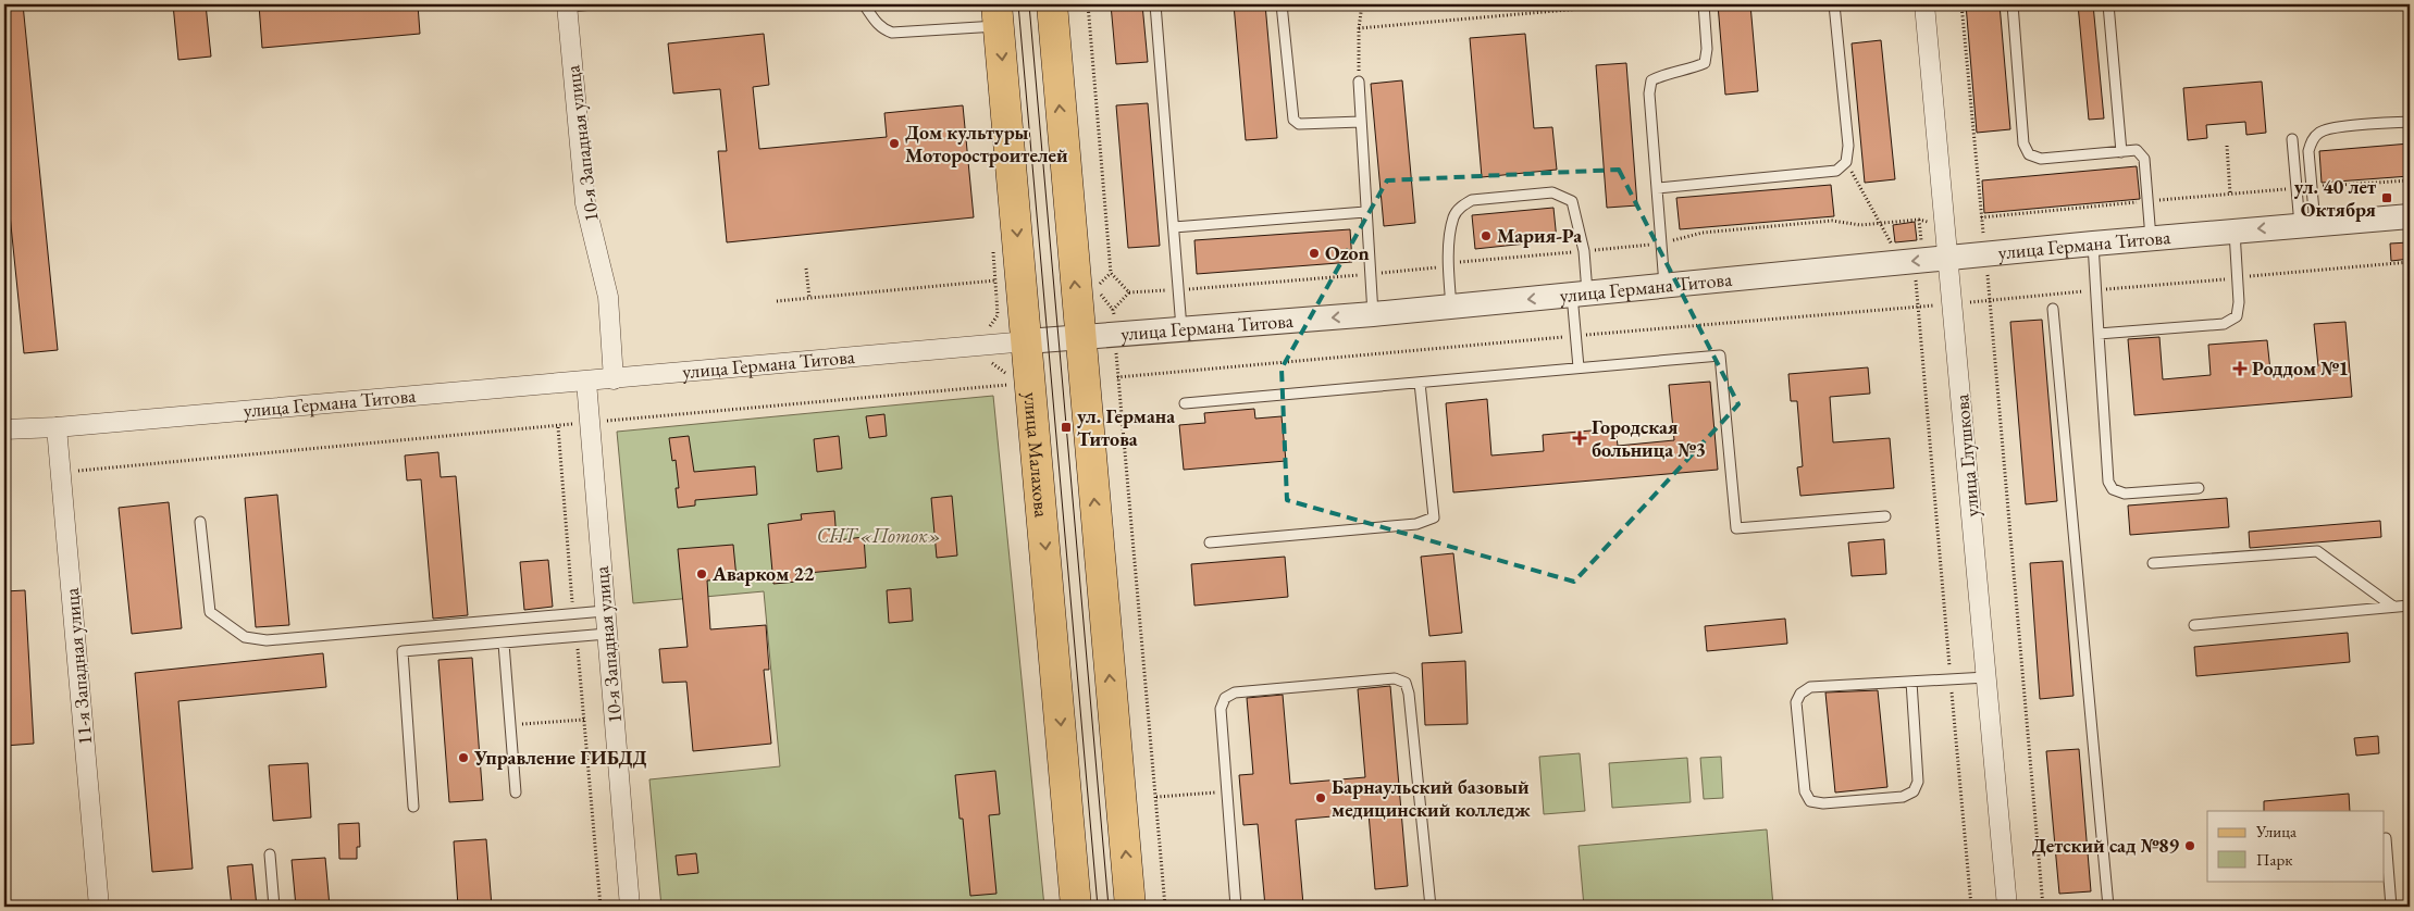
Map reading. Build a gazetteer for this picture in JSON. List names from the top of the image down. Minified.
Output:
{"streets":{"main road":["улица Малахова"],"street":["10-я Западная улица","улица Германа Титова","улица Глушкова","11-я Западная улица"]},"crossings":[["10-я Западная улица","улица Германа Титова"],["улица Германа Титова","улица Малахова"],["улица Германа Титова","улица Глушкова"],["улица Германа Титова","11-я Западная улица"]],"parks":["СНТ «Поток»"],"places":{"other":["Дом культуры Моторостроителей","Мария-Ра","Ozon","Аварком 22","Управление ГИБДД","Барнаульский базовый медицинский колледж","Детский сад №89"],"transit":["ул. 40 лет Октября","ул. Германа Титова"],"health":["Роддом №1","Городская больница №3"]},"legend":["Улица","Парк"]}
